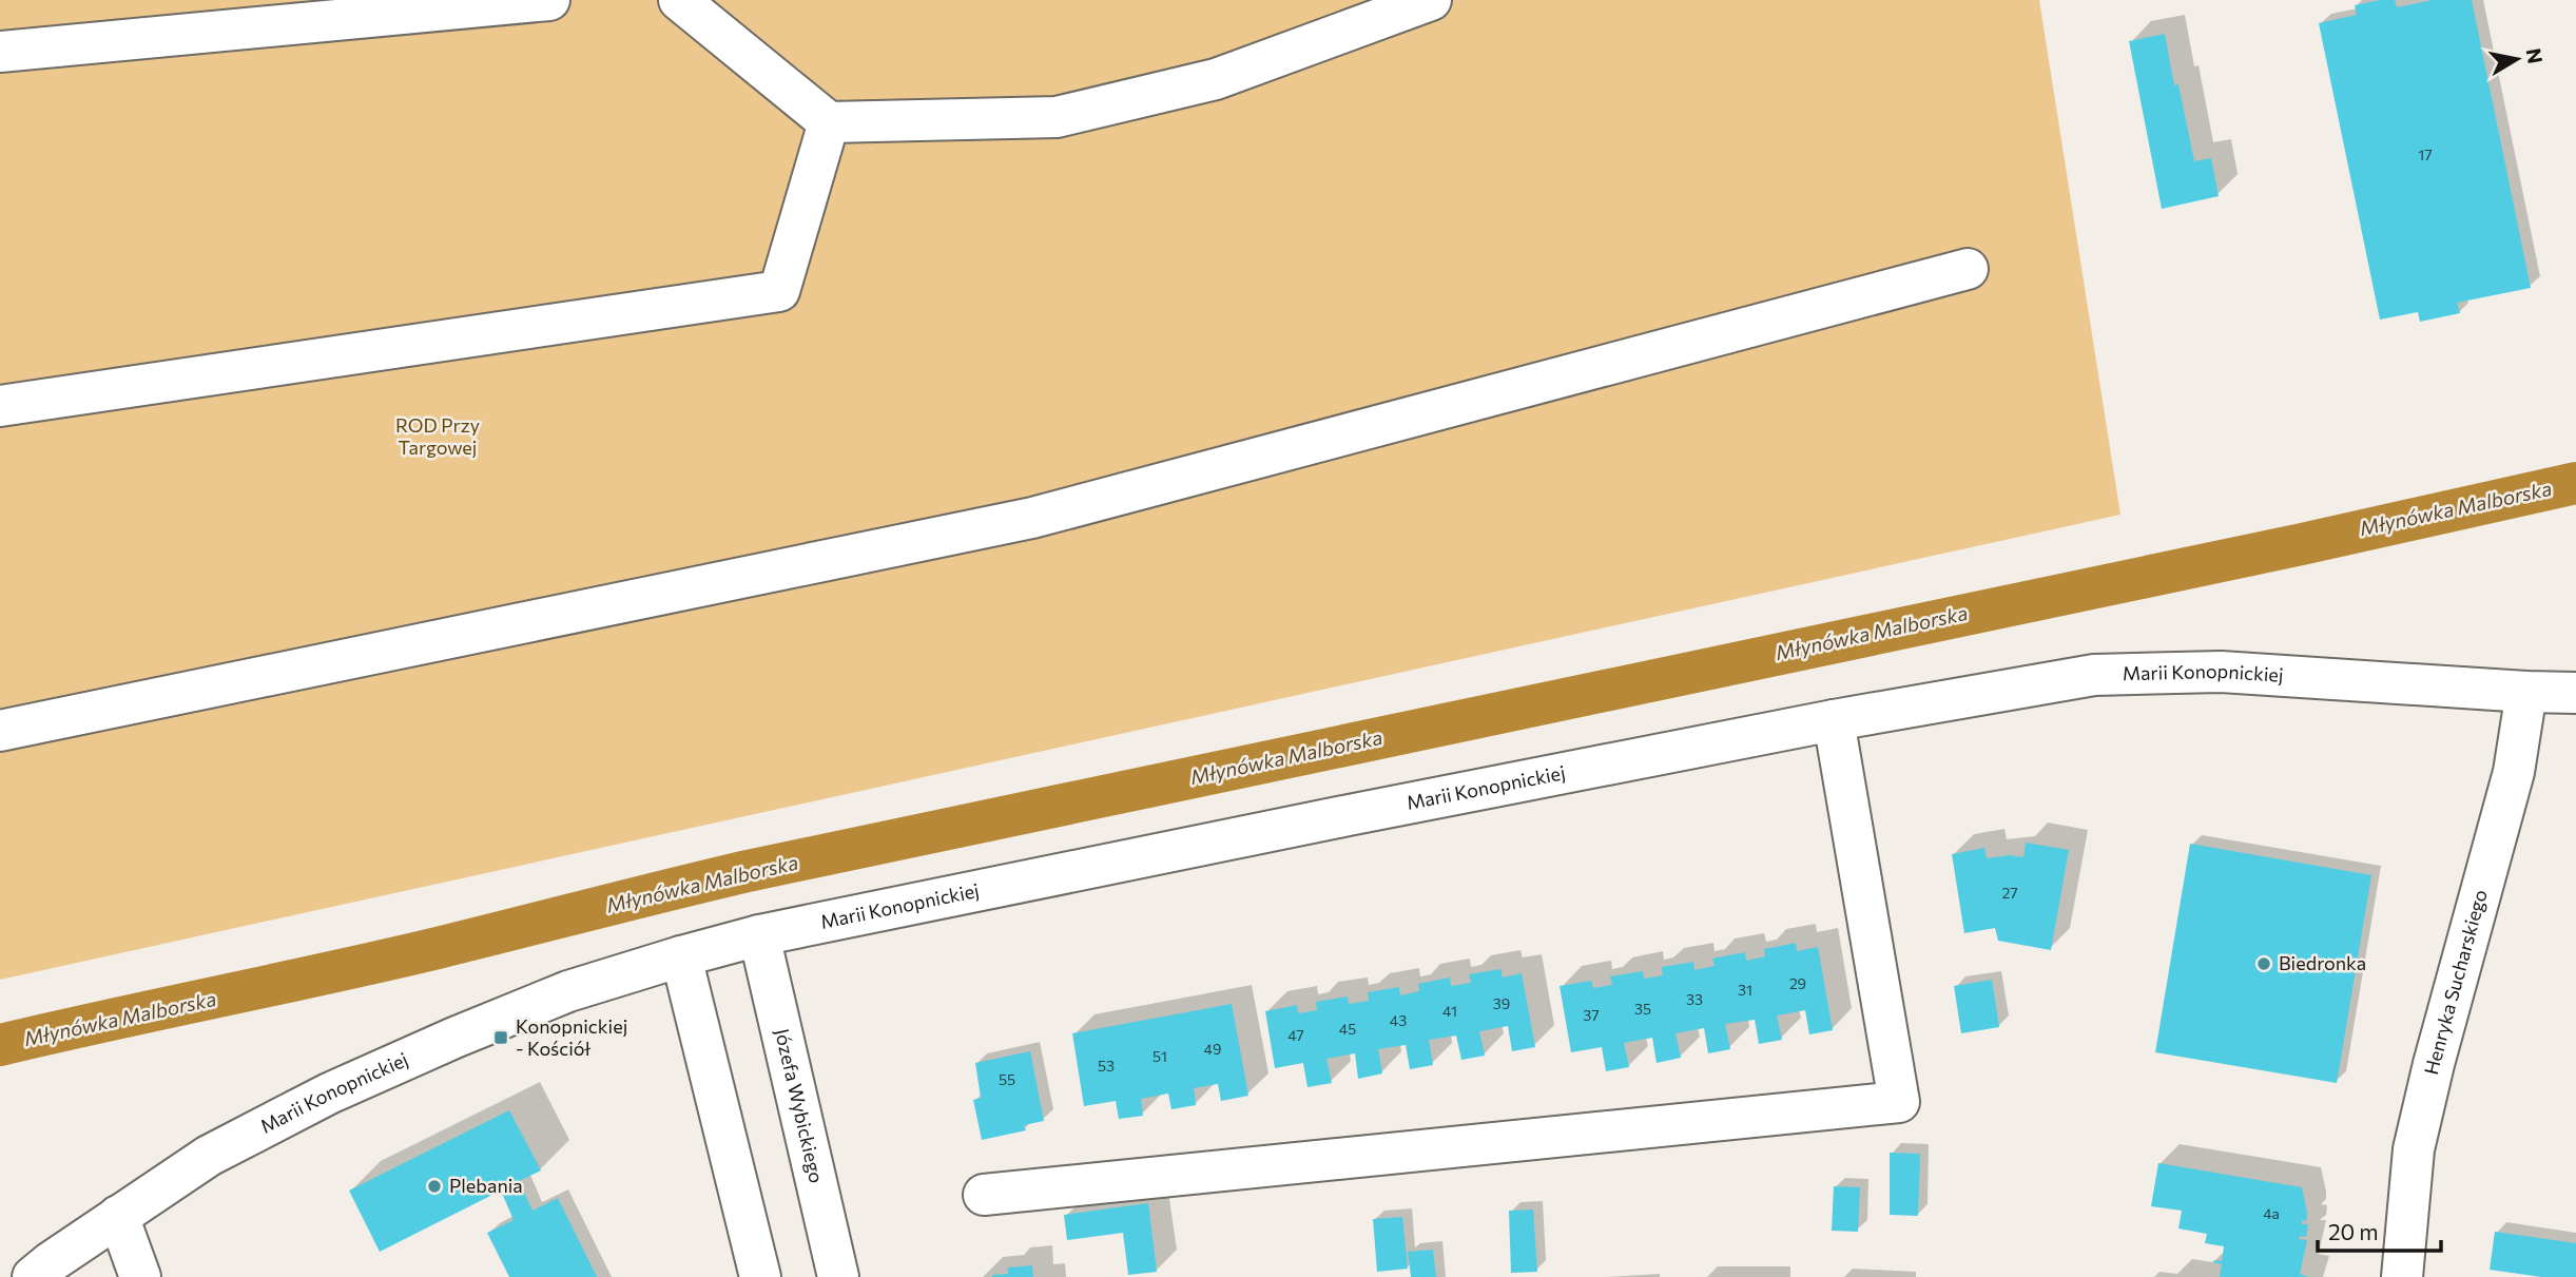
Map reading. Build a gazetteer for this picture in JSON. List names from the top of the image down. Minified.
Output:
{"streets":{"street":["Marii Konopnickiej","Henryka Sucharskiego","Józefa Wybickiego"]},"crossings":[["Marii Konopnickiej","Henryka Sucharskiego"],["Marii Konopnickiej","Józefa Wybickiego"]],"water":["Młynówka Malborska"],"parks":["ROD Przy Targowej"],"places":{"other":["Biedronka","Plebania"],"transit":["Konopnickiej - Kościół"]},"house_numbers":["17","27","29","31","33","39","35","41","37","43","45","47","49","51","53","55","4a"],"scale_bar":"20 m","north":"right"}
